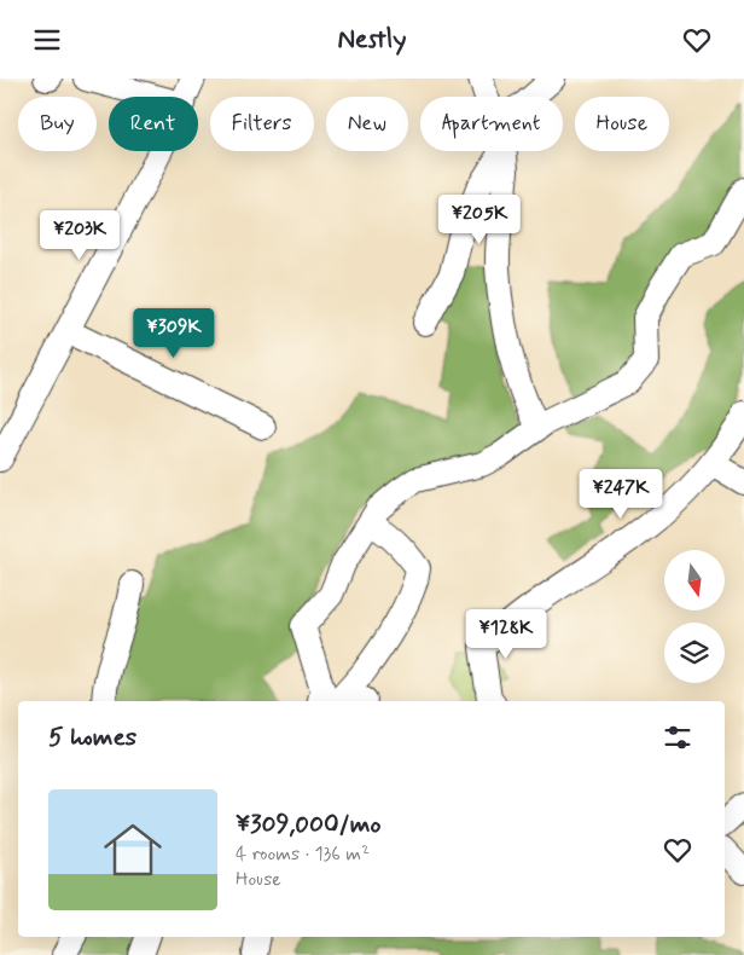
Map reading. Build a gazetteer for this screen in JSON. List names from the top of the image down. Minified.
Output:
{"north":"bottom","page":{"header":"Nestly","chip":["Buy","Rent","Filters","New","Apartment","House"],"price":["¥205K","¥203K","¥309K","¥247K","¥128K"],"heading":"5 homes","list":[{"name":"¥309,000/mo","note":"4 rooms · 136 m² · House"}]}}
